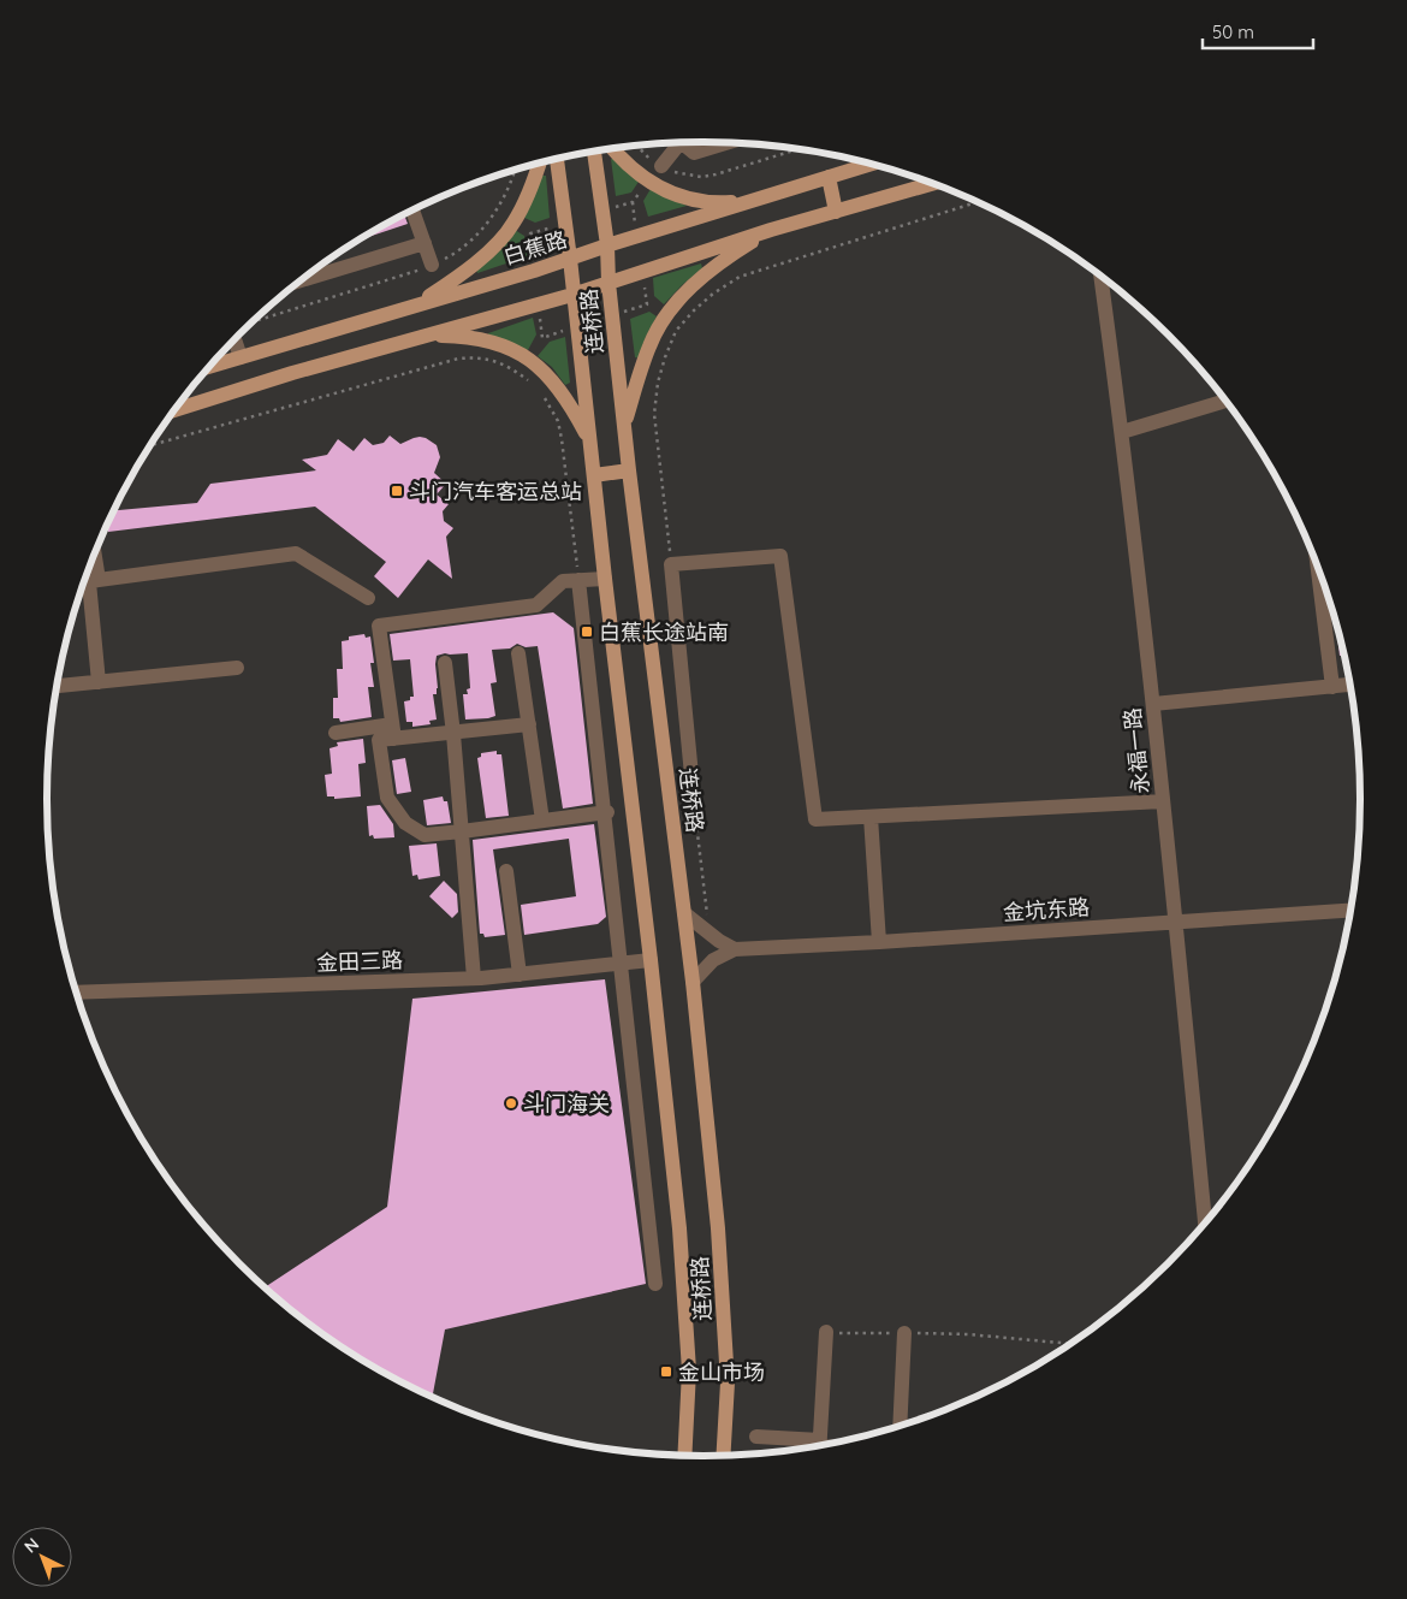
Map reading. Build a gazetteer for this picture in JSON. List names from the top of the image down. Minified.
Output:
{"streets":{"main road":["白蕉路","连桥路"],"street":["永福一路","金坑东路","金田三路"]},"crossings":[["白蕉路","连桥路"],["连桥路","金坑东路"],["连桥路","金田三路"],["永福一路","金坑东路"]],"places":{"transit":["斗门汽车客运总站","白蕉长途站南","金山市场"],"other":["斗门海关"]},"scale_bar":"50 m","north":"top left"}
